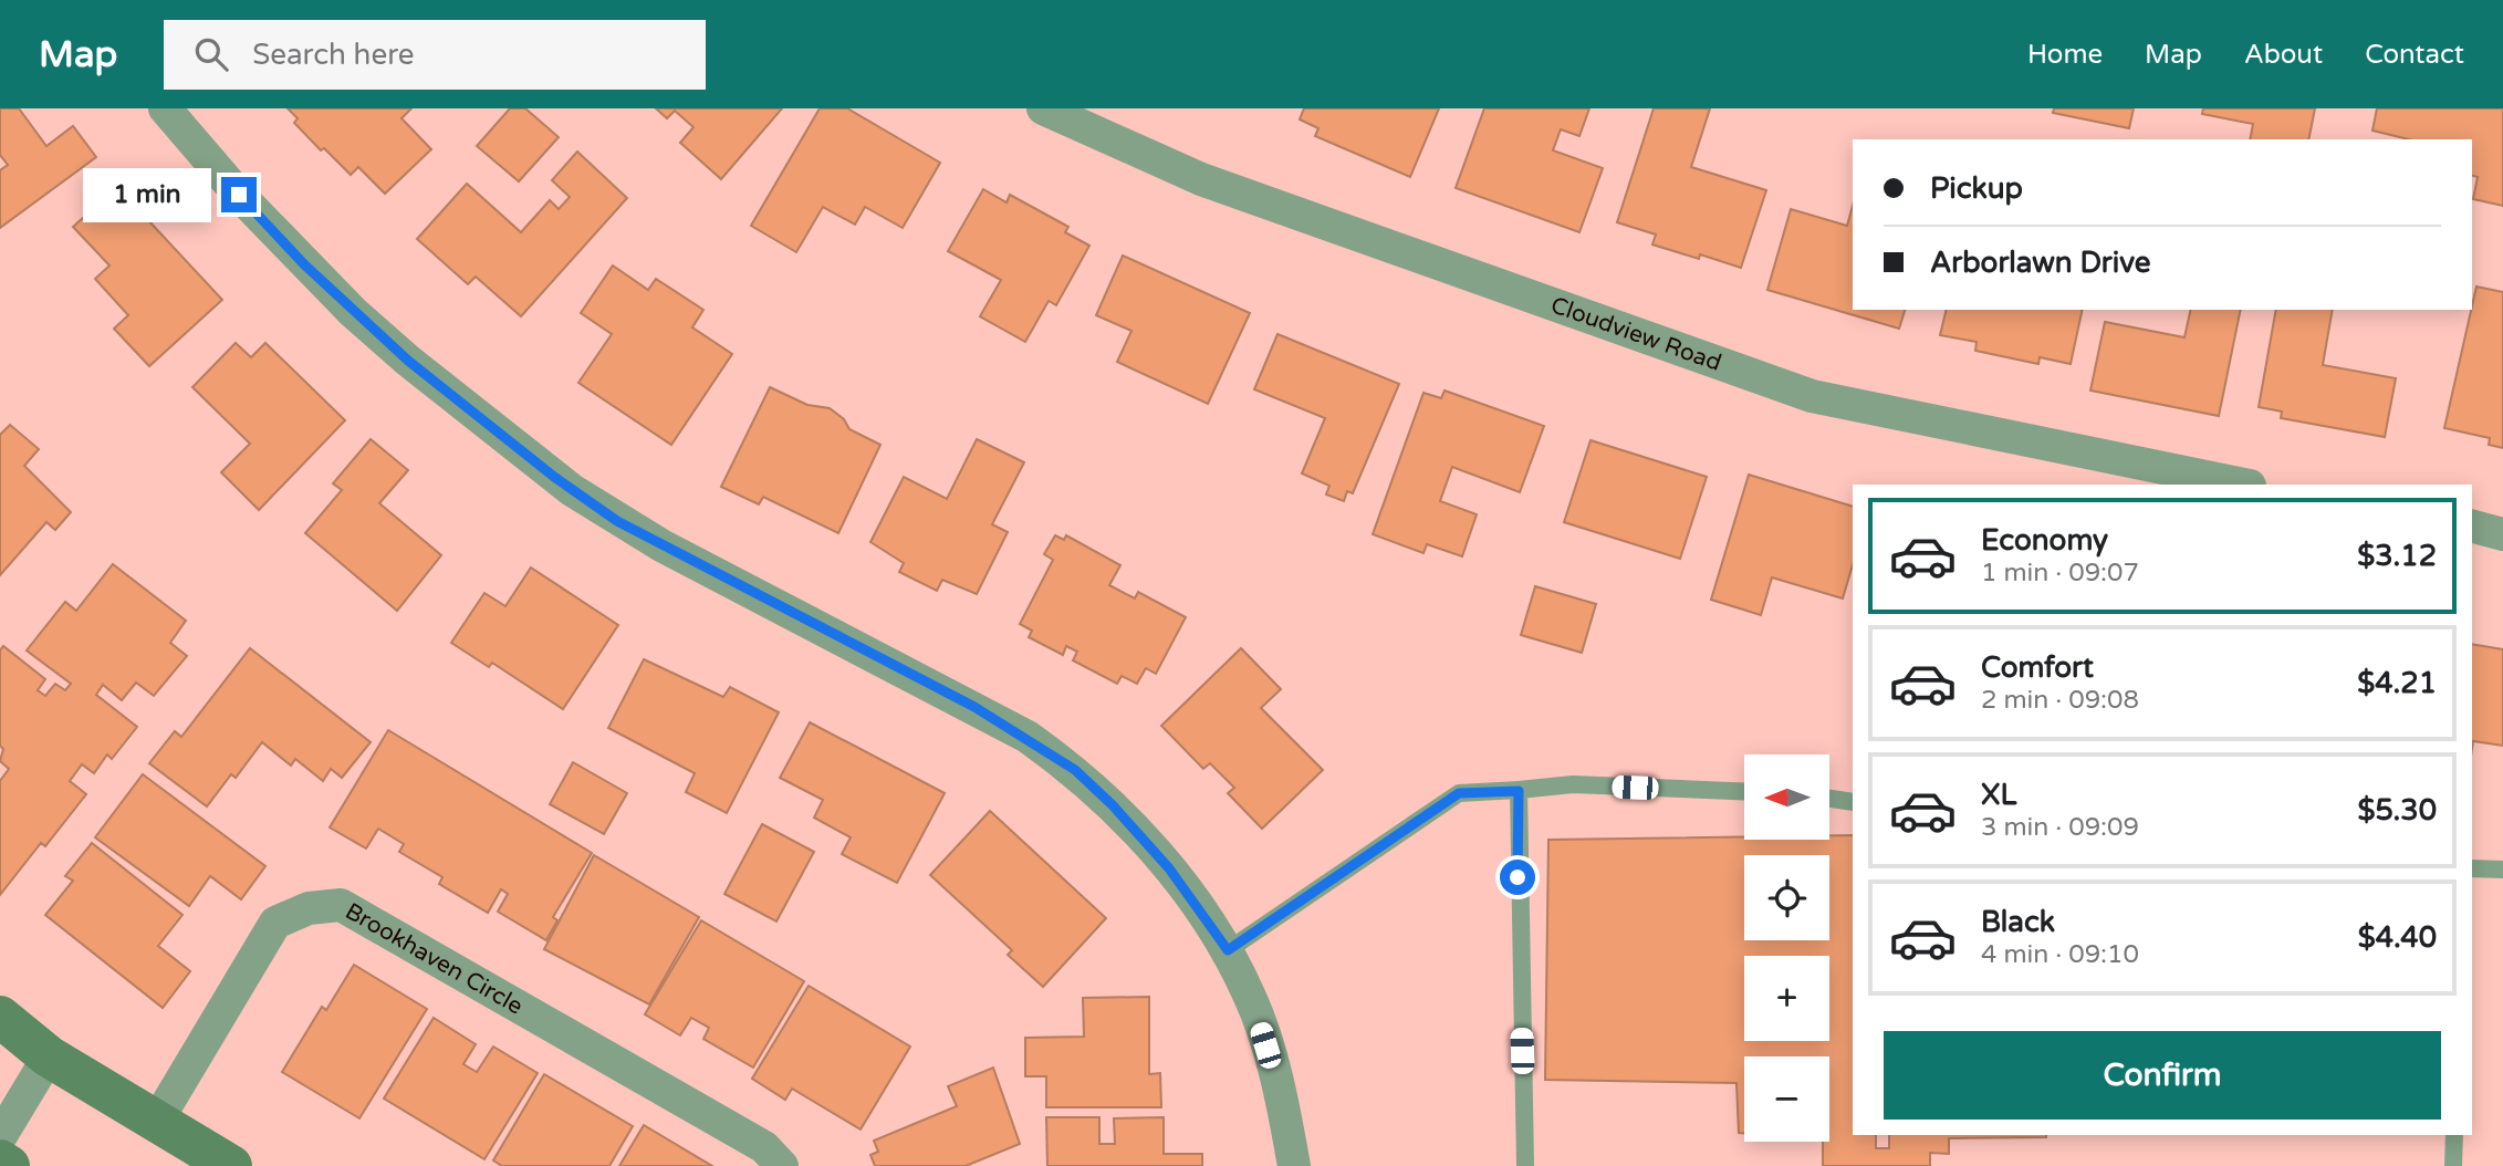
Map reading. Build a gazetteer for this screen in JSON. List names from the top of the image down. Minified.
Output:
{"streets":{"street":["Cloudview Road","Brookhaven Circle"]},"north":"left","page":{"header":"Map","search":"Search here","nav":["Home","Map","About","Contact"],"banner":["Pickup","Arborlawn Drive"],"bubble":"1 min","list":[{"name":"Economy","note":"1 min · 09:07","value":"$3.12"},{"name":"Comfort","note":"2 min · 09:08","value":"$4.21"},{"name":"XL","note":"3 min · 09:09","value":"$5.30"},{"name":"Black","note":"4 min · 09:10","value":"$4.40"}],"map_buttons":["+","−"],"buttons":"Confirm"}}
